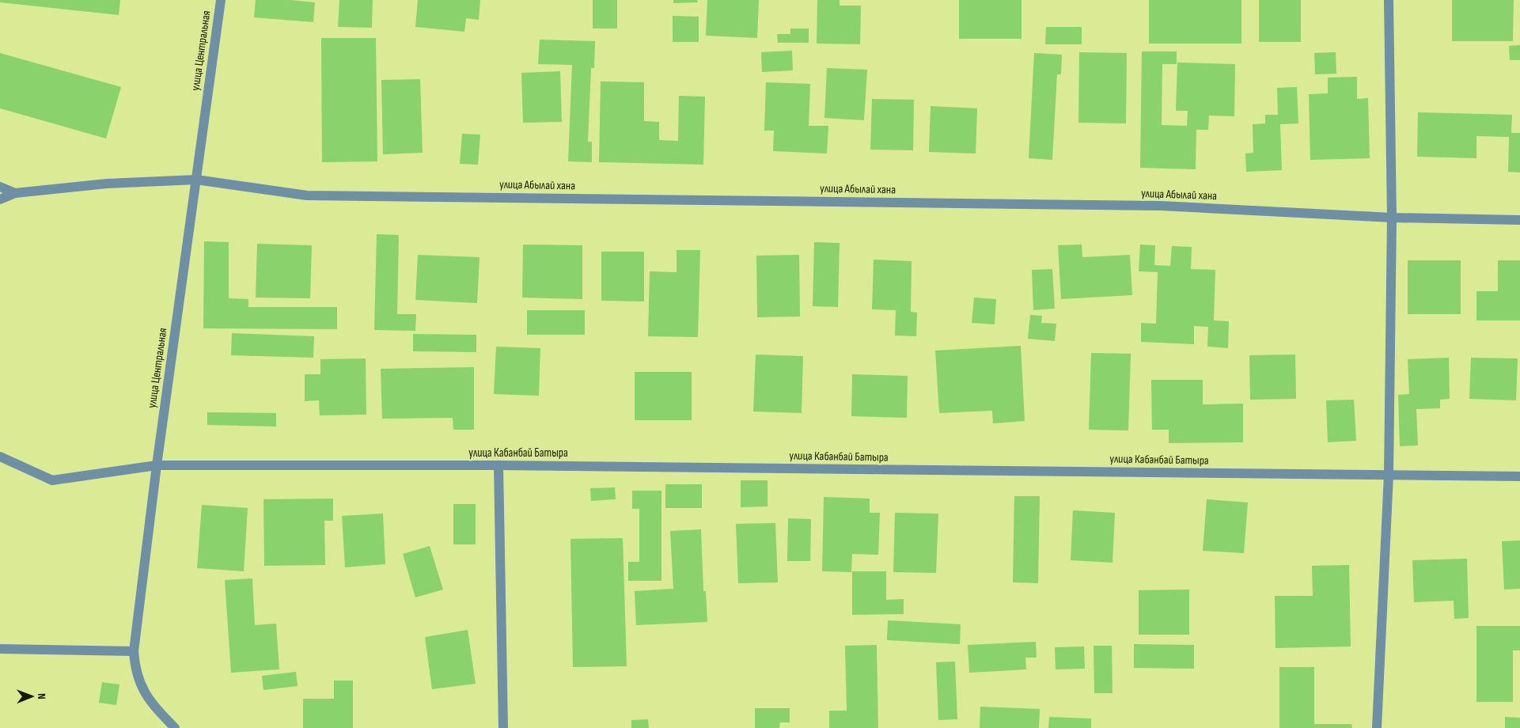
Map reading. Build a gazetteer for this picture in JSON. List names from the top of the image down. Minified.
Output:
{"streets":{"street":["улица Центральная","улица Абылай хана","улица Кабанбай Батыра"]},"crossings":[["улица Центральная","улица Абылай хана"],["улица Центральная","улица Кабанбай Батыра"]],"north":"right"}
